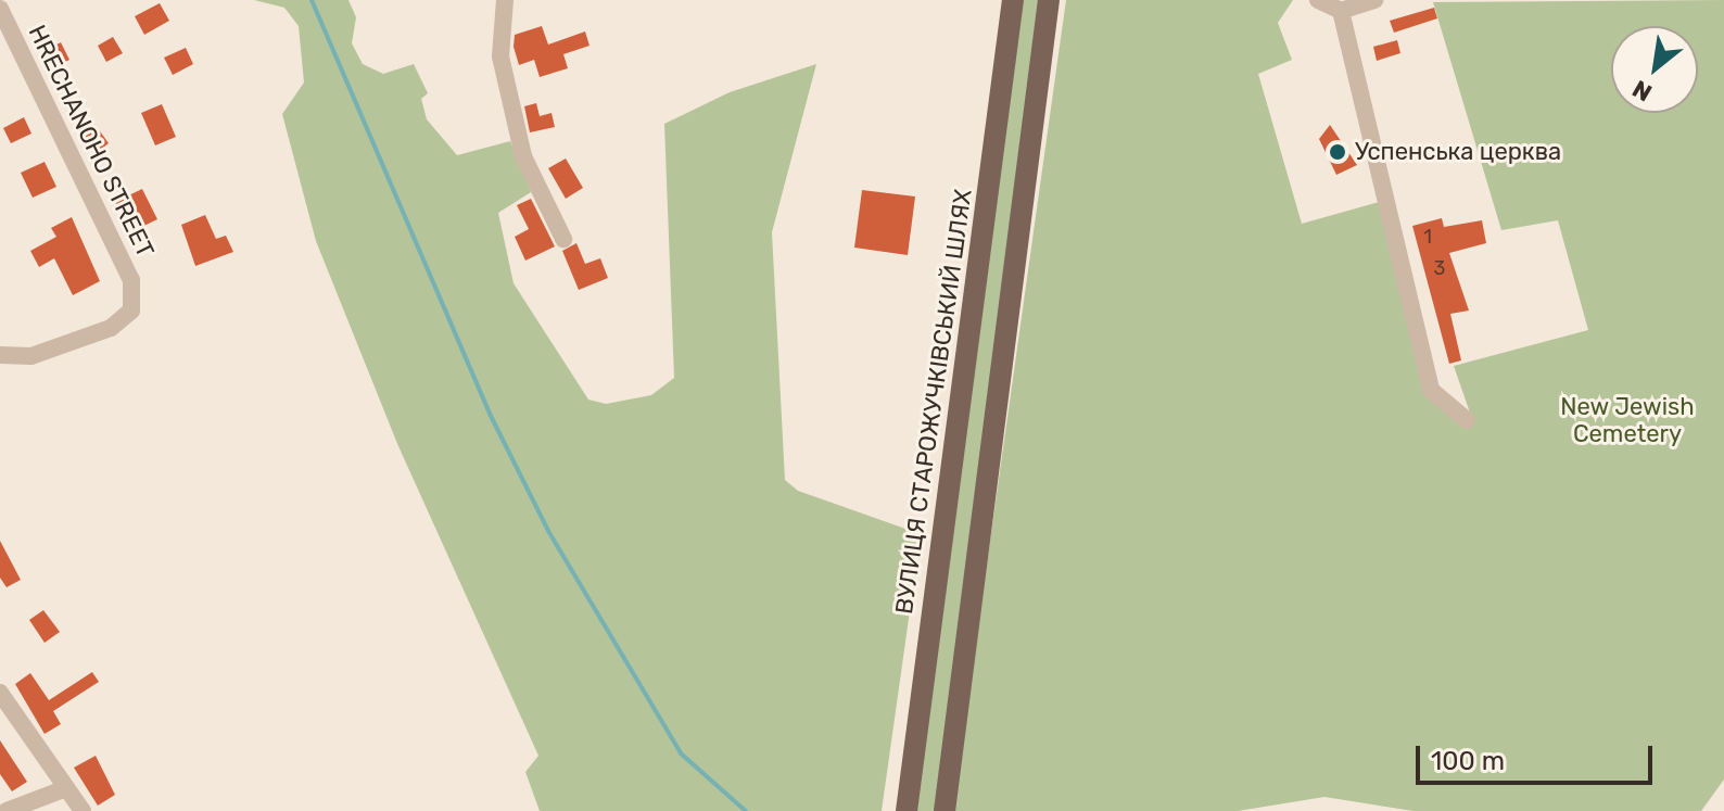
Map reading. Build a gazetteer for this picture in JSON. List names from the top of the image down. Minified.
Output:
{"streets":{"main road":["ВУЛИЦЯ СТАРОЖУЧКІВСЬКИЙ ШЛЯХ"],"street":["HRECHANOHO STREET"]},"parks":["New Jewish Cemetery"],"places":["Успенська церква"],"house_numbers":["1","3"],"scale_bar":"100 m","north":"bottom left"}
